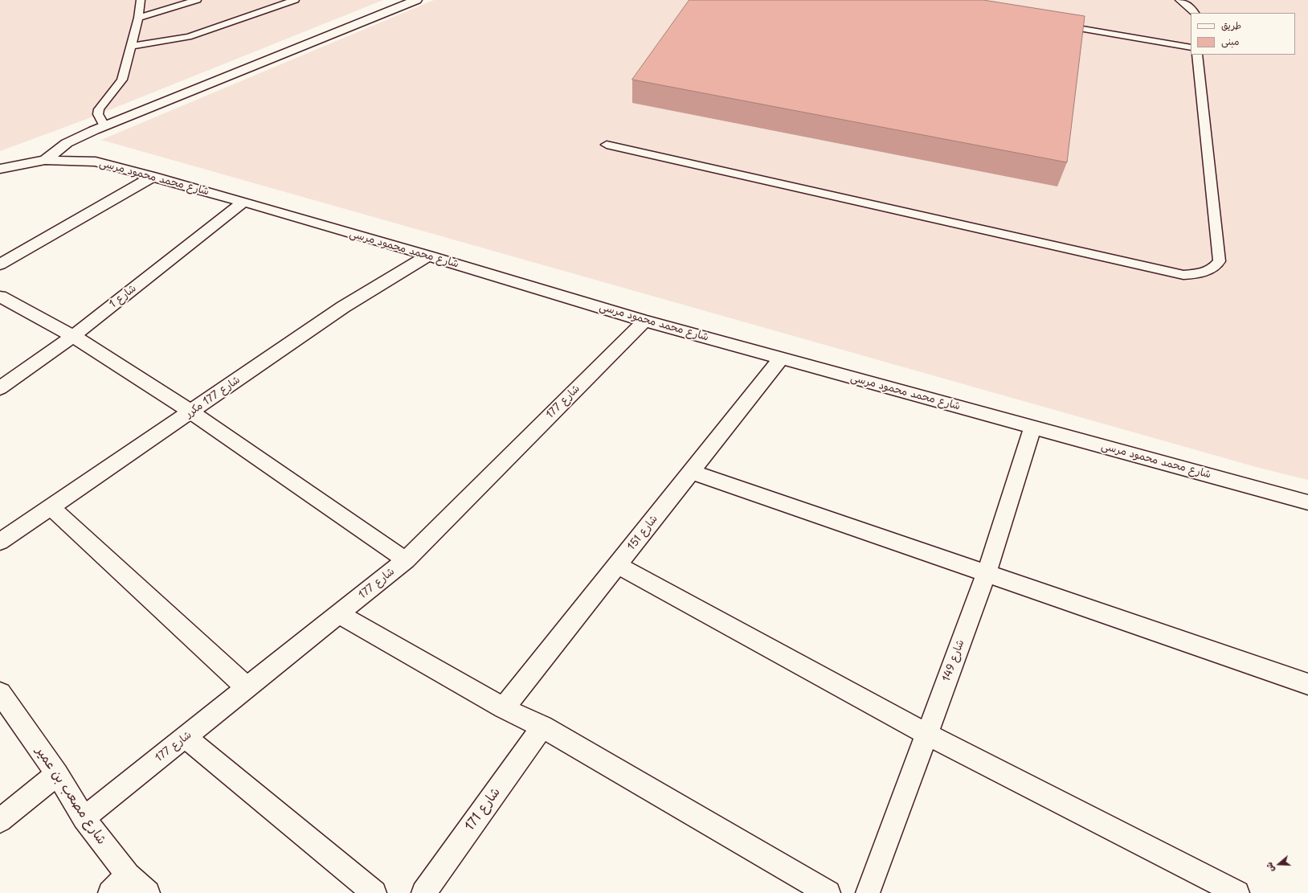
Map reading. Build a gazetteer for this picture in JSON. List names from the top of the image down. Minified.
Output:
{"streets":{"street":["شارع محمد محمود مرسى","شارع 1","شارع 177 مكرر","شارع 177","شارع 151","شارع 149","شارع مصعب بن عمير","شارع 171"]},"crossings":[["شارع محمد محمود مرسى","شارع 1"],["شارع محمد محمود مرسى","شارع 177 مكرر"],["شارع محمد محمود مرسى","شارع 177"],["شارع محمد محمود مرسى","شارع 151"],["شارع محمد محمود مرسى","شارع 149"],["شارع 177","شارع مصعب بن عمير"]],"legend":["طريق","مبنى"],"north":"left"}
